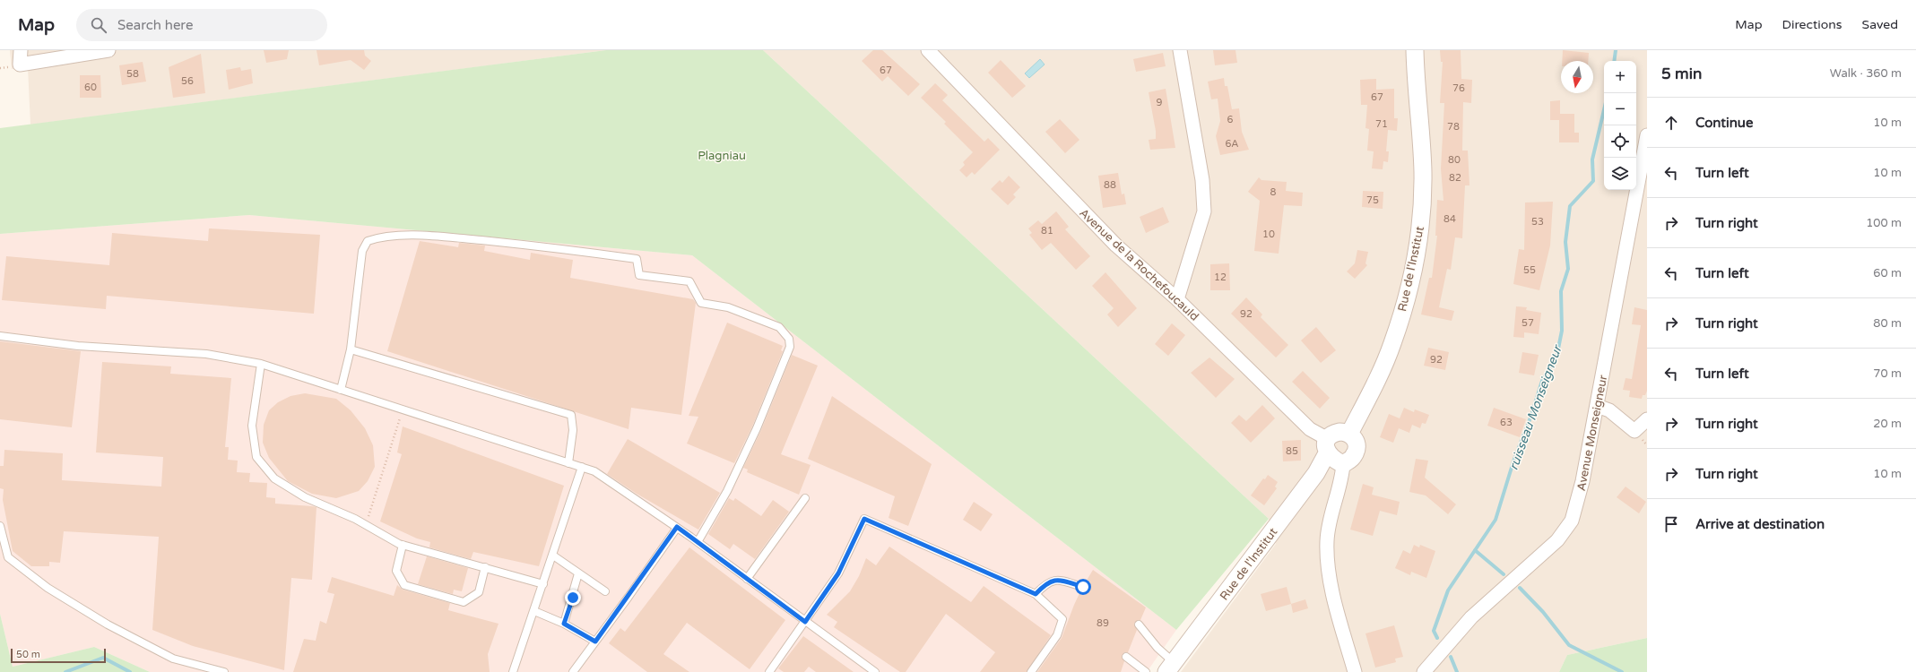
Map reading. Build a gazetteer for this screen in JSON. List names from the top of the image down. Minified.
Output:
{"streets":{"street":["Avenue de la Rochefoucauld","Rue de l'Institut","Avenue Monseigneur"]},"crossings":[["Avenue de la Rochefoucauld","Rue de l'Institut"]],"water":["ruisseau Monseigneur"],"parks":["Plagniau"],"house_numbers":["67","58","56","60","76","67","9","6","71","78","6A","80","82","88","8","75","84","53","81","10","55","12","92","57","92","63","85","89"],"scale_bar":"50 m","north":"bottom","page":{"header":"Map","search":"Search here","nav":["Map","Directions","Saved"],"heading":["5 min","Walk · 360 m"],"map_buttons":["+","−"],"list":[["Continue","10 m"],["Turn left","10 m"],["Turn right","100 m"],["Turn left","60 m"],["Turn right","80 m"],["Turn left","70 m"],["Turn right","20 m"],["Turn right","10 m"],"Arrive at destination"],"scale":"50 m"}}
